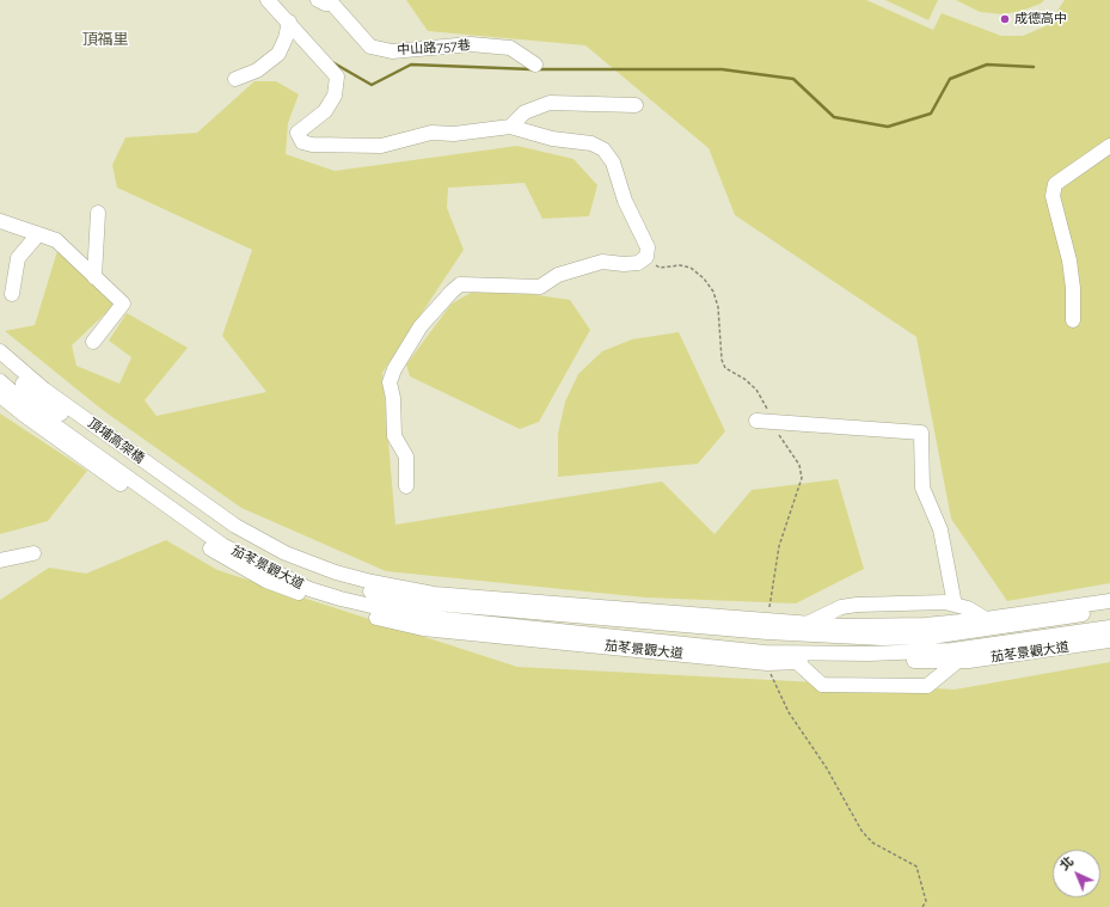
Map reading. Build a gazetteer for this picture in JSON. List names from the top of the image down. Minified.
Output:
{"streets":{"street":["中山路757巷","頂埔高架橋","茄苳景觀大道"]},"crossings":[["頂埔高架橋","茄苳景觀大道"]],"districts":["頂福里"],"places":["成德高中"],"north":"top left"}
